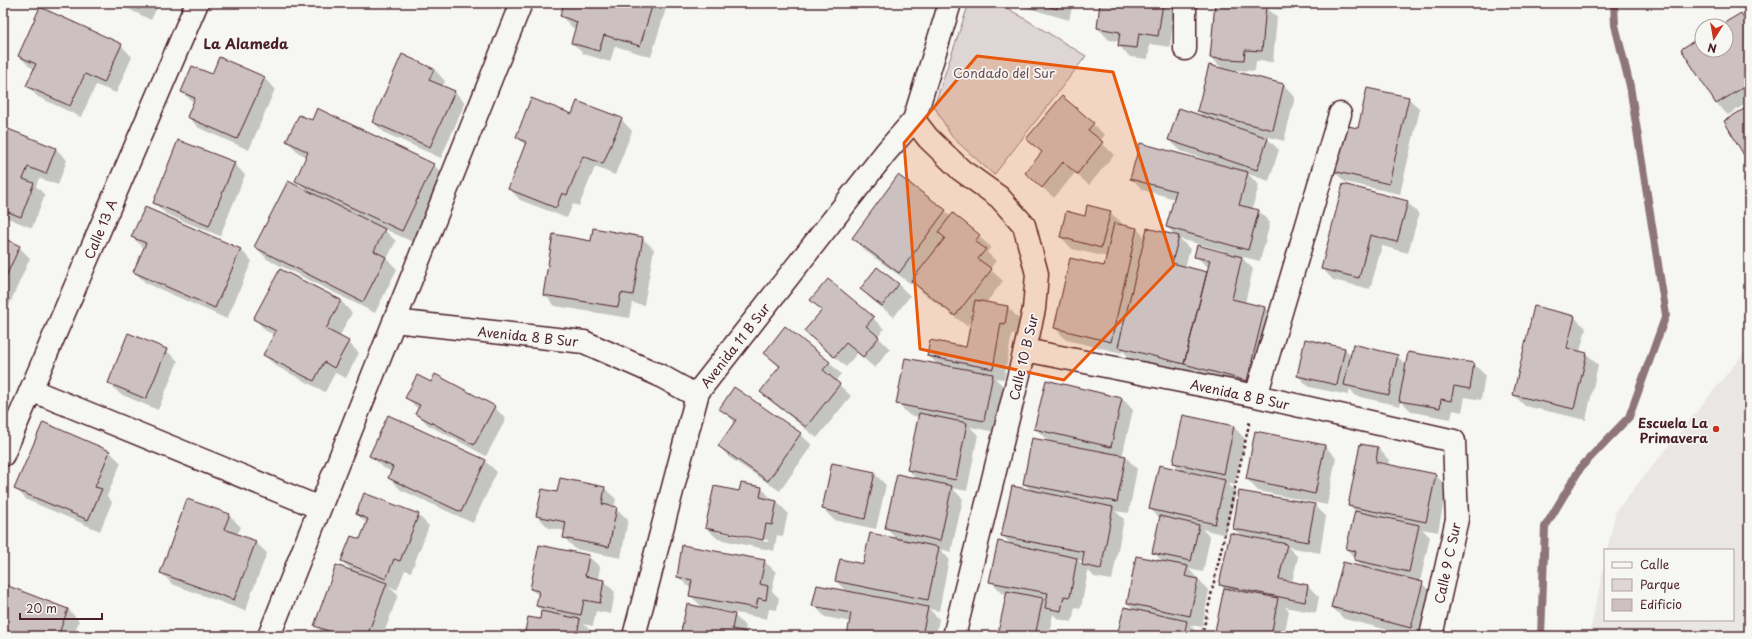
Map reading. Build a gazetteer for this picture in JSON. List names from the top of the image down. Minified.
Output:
{"streets":{"street":["Calle 13 A","Avenida 8 B Sur","Avenida 11 B Sur","Calle 10 B Sur","Calle 9 C Sur"]},"crossings":[["Avenida 8 B Sur","Avenida 11 B Sur"],["Avenida 8 B Sur","Calle 10 B Sur"],["Avenida 8 B Sur","Calle 9 C Sur"],["Avenida 11 B Sur","Calle 10 B Sur"]],"districts":["La Alameda"],"parks":["Condado del Sur"],"places":["Escuela La Primavera"],"legend":["Calle","Parque","Edificio"],"scale_bar":"20 m","north":"bottom"}
